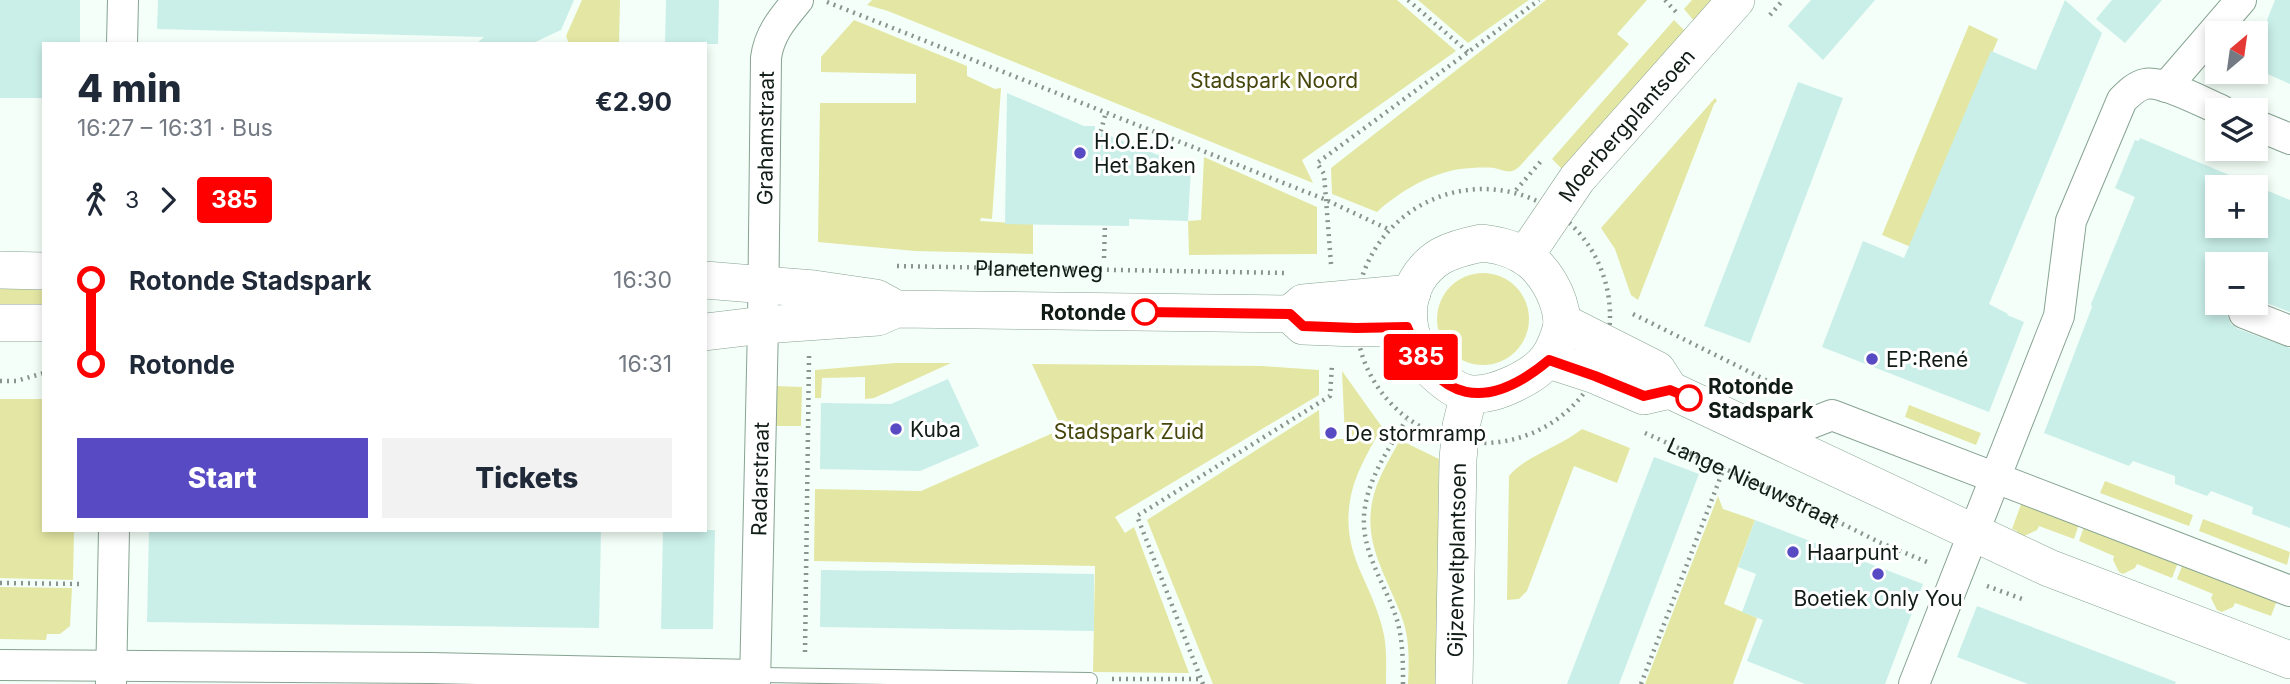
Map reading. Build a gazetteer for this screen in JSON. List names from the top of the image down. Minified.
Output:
{"streets":{"street":["Moerbergplantsoen","Grahamstraat","Planetenweg","Radarstraat","Gijzenveltplantsoen"],"path":["Lange Nieuwstraat"]},"crossings":[["Moerbergplantsoen","Planetenweg"],["Moerbergplantsoen","Gijzenveltplantsoen"],["Grahamstraat","Planetenweg"],["Grahamstraat","Radarstraat"],["Planetenweg","Radarstraat"],["Planetenweg","Gijzenveltplantsoen"]],"parks":["Stadspark Noord","Stadspark Zuid"],"places":["H.O.E.D. Het Baken","Rotonde","EP:René","Rotonde Stadspark","Kuba","De stormramp","Haarpunt","Boetiek Only You"],"lines":["bus line 385"],"north":"top right","page":{"on_map":"385","map_buttons":["+","−"],"heading":["4 min","16:27 – 16:31 · Bus","€2.90"],"legs":["3","385"],"list":[{"name":"Rotonde Stadspark","value":"16:30"},{"name":"Rotonde","value":"16:31"}],"buttons":["Start","Tickets"]}}
